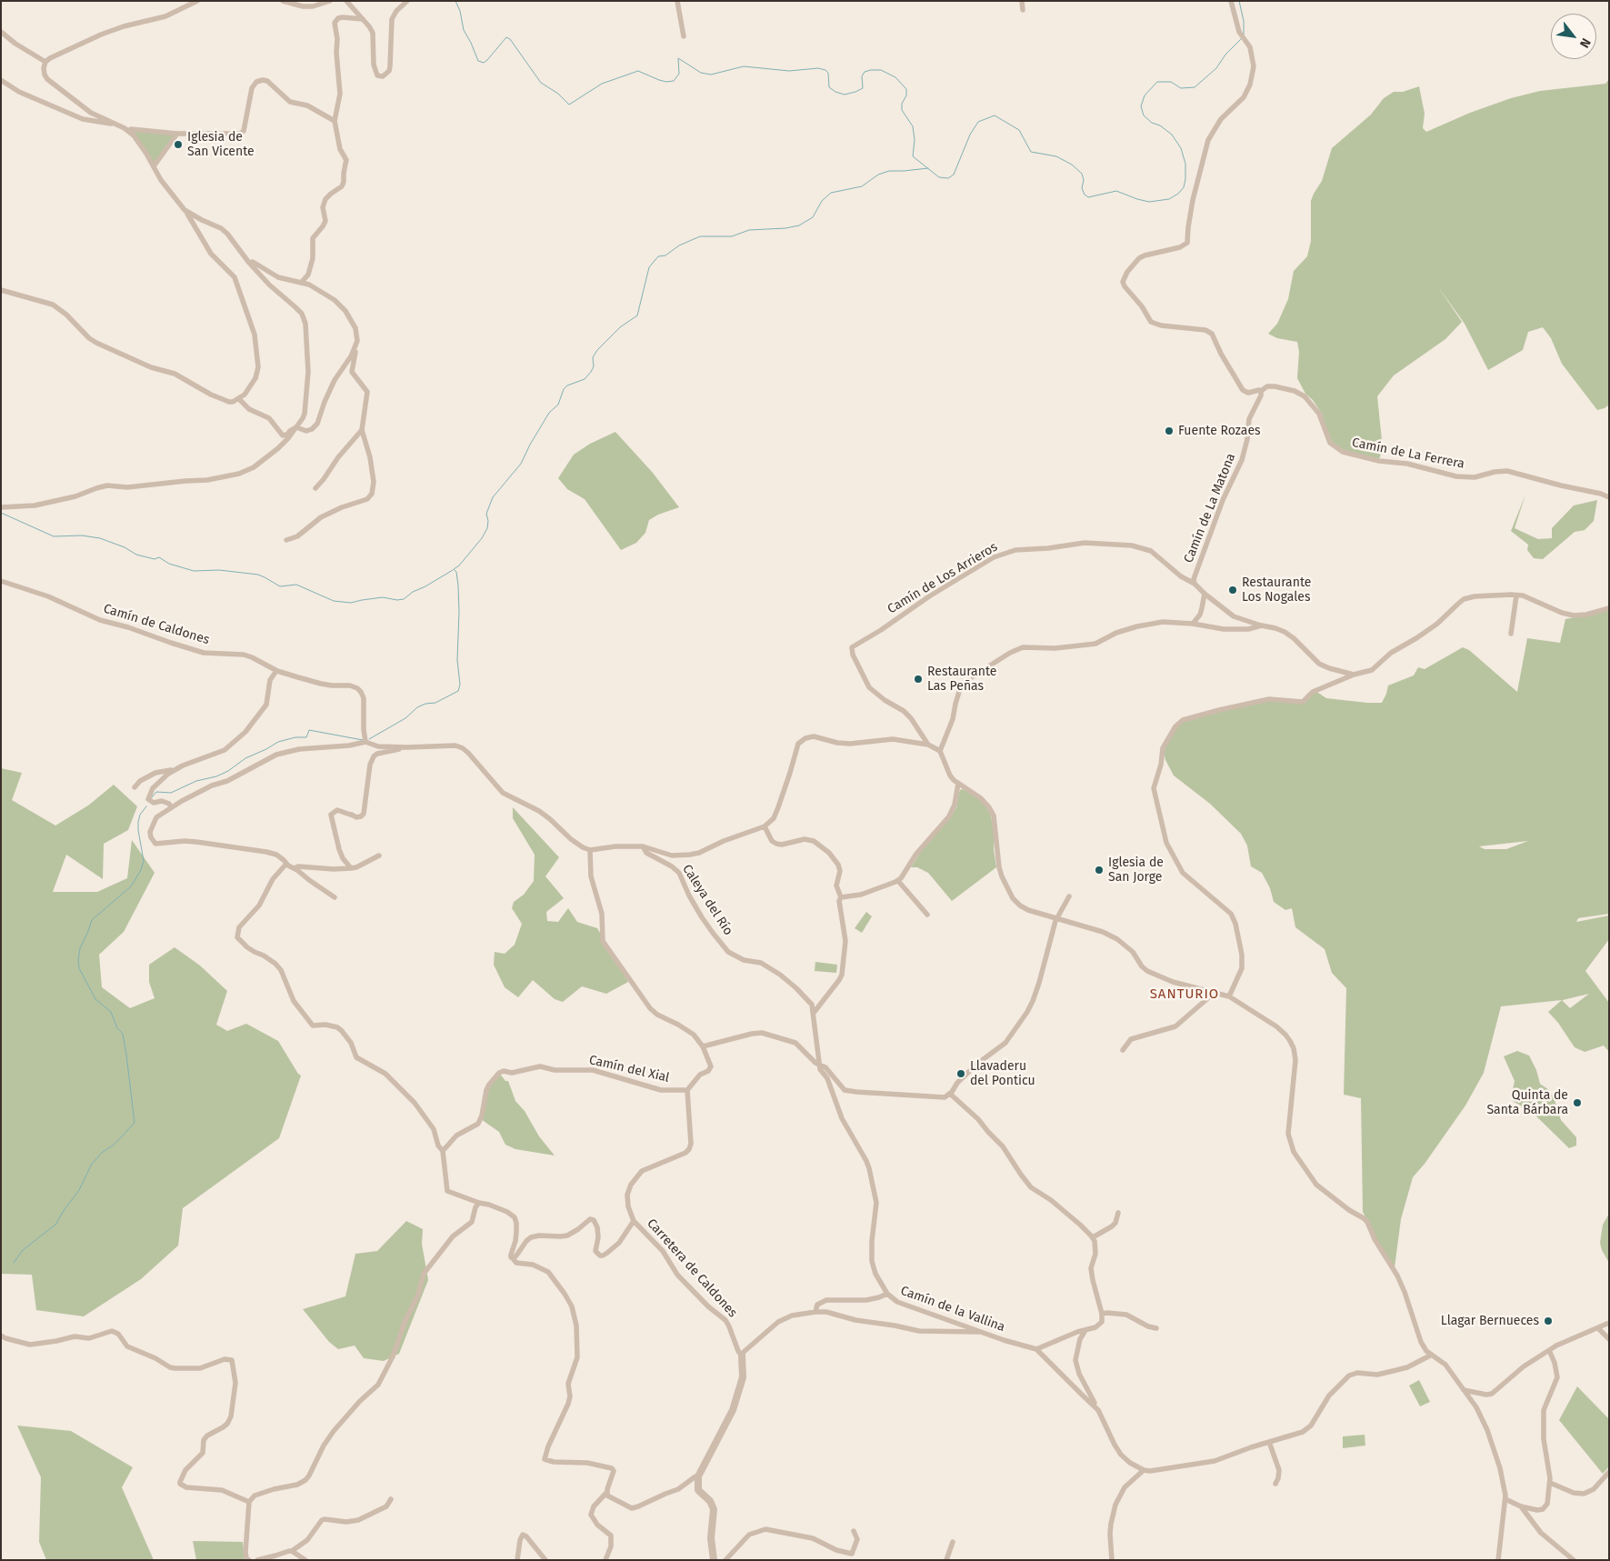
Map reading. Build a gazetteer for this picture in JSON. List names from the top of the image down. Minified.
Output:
{"streets":{"street":["Camín de La Ferrera","Camín de La Matona","Camín de Los Arrieros","Camín de Caldones","Caleya del Río","Camín del Xial","Carretera de Caldones","Camín de la Vallina"]},"crossings":[["Camín de La Ferrera","Camín de La Matona"],["Camín de La Matona","Camín de Los Arrieros"],["Caleya del Río","Camín de la Vallina"],["Camín del Xial","Carretera de Caldones"]],"districts":["SANTURIO"],"places":["Iglesia de San Vicente","Fuente Rozaes","Restaurante Los Nogales","Restaurante Las Peñas","Iglesia de San Jorge","Llavaderu del Ponticu","Quinta de Santa Bárbara","Llagar Bernueces"],"north":"bottom right"}
